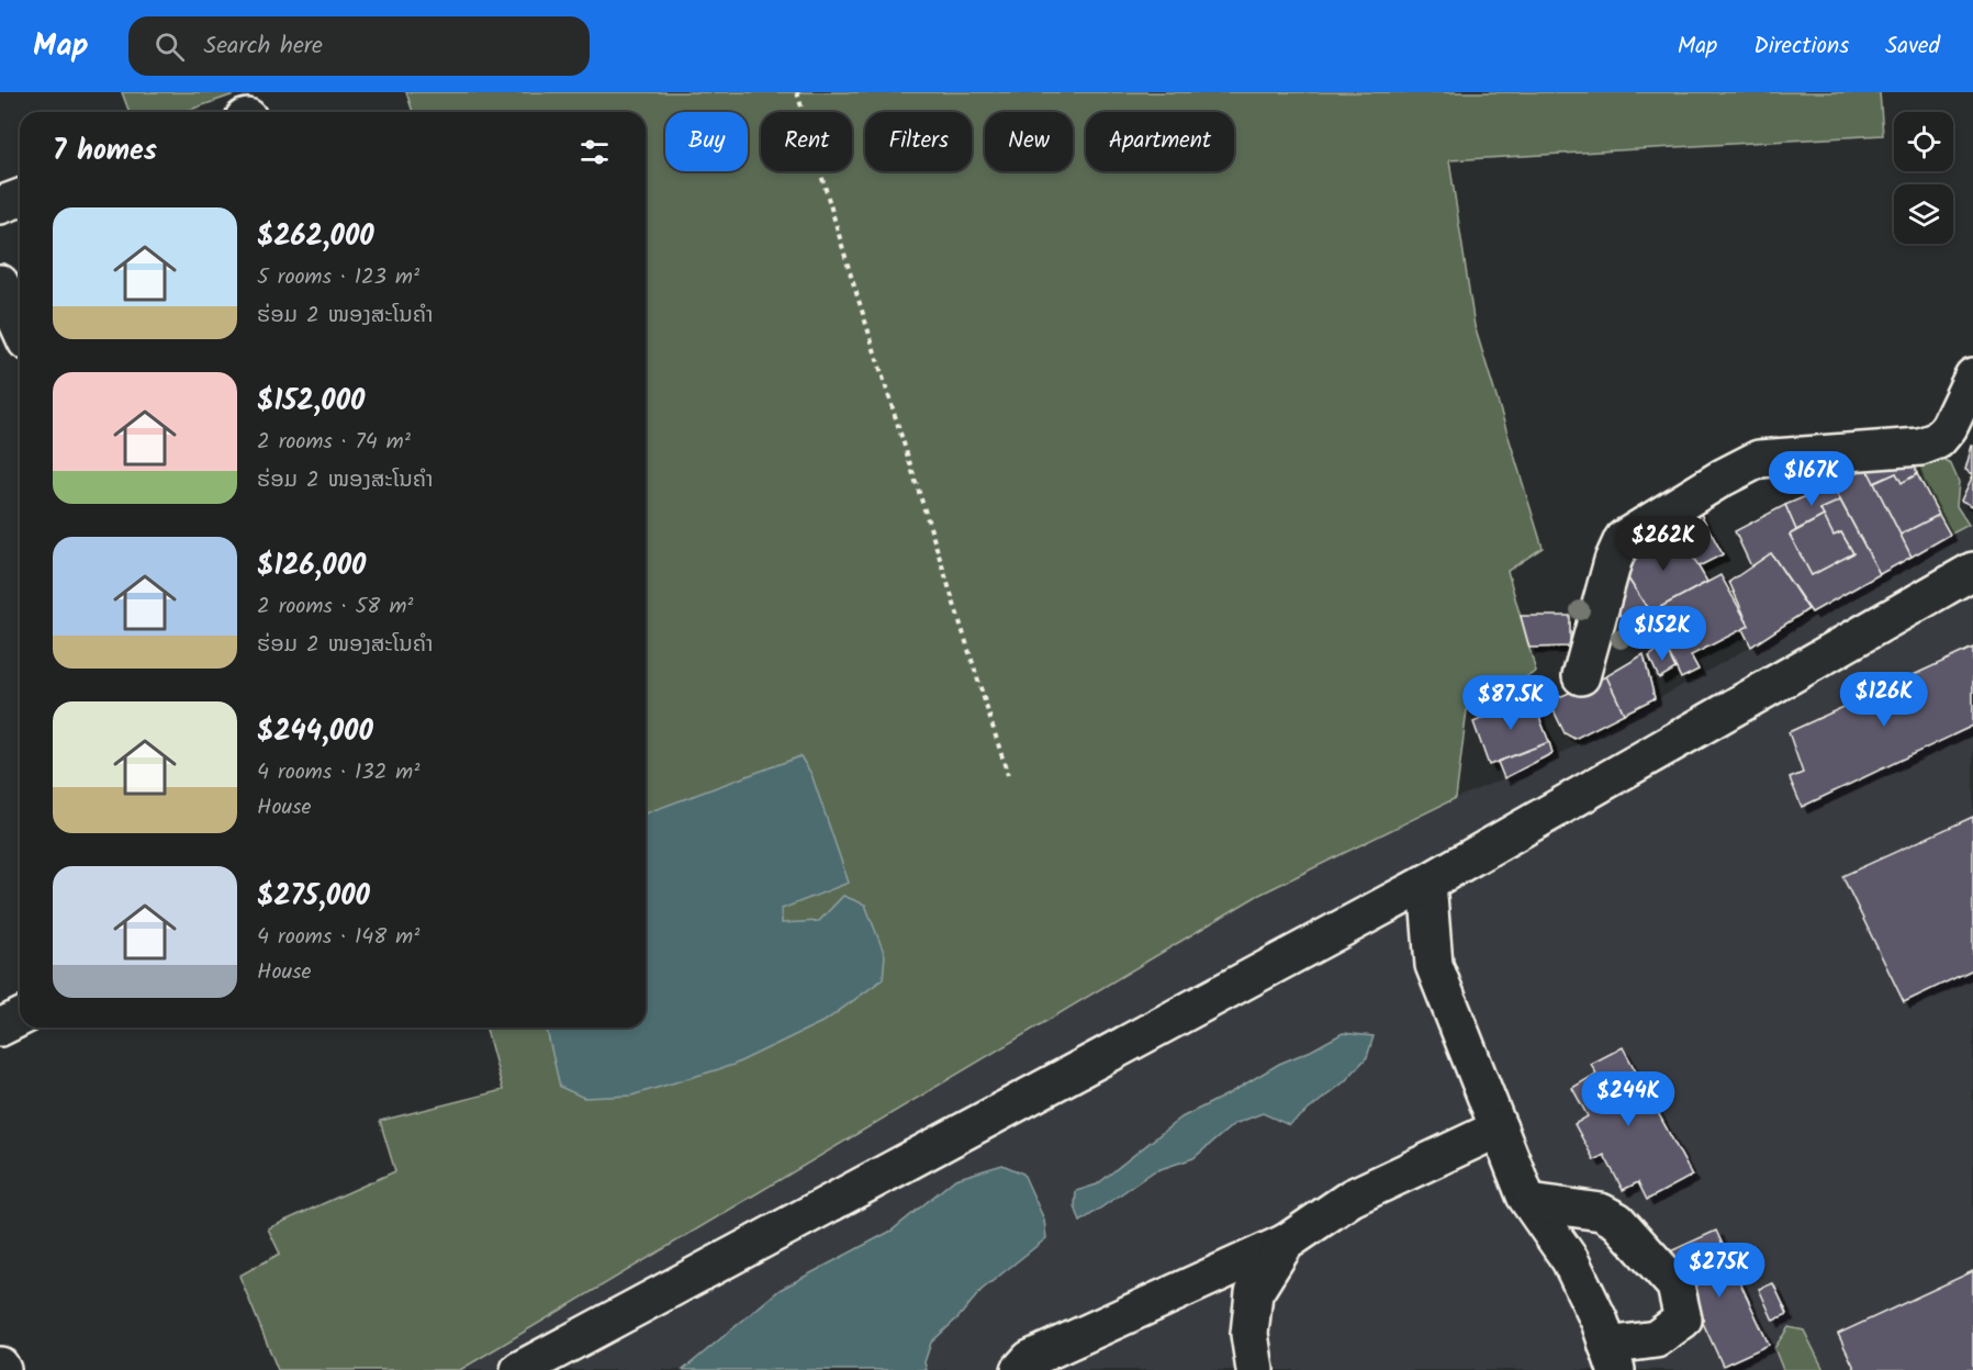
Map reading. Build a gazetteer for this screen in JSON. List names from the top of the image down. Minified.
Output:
{"page":{"header":"Map","search":"Search here","nav":["Map","Directions","Saved"],"chip":["Buy","Rent","Filters","New","Apartment"],"heading":"7 homes","list":[{"name":"$262,000","note":"5 rooms · 123 m² · ຮ່ອມ 2 ໜອງສະໂນຄໍາ"},{"name":"$152,000","note":"2 rooms · 74 m² · ຮ່ອມ 2 ໜອງສະໂນຄໍາ"},{"name":"$126,000","note":"2 rooms · 58 m² · ຮ່ອມ 2 ໜອງສະໂນຄໍາ"},{"name":"$244,000","note":"4 rooms · 132 m² · House"},{"name":"$275,000","note":"4 rooms · 148 m² · House"}],"price":["$167K","$262K","$152K","$126K","$87.5K","$244K","$275K"]}}
